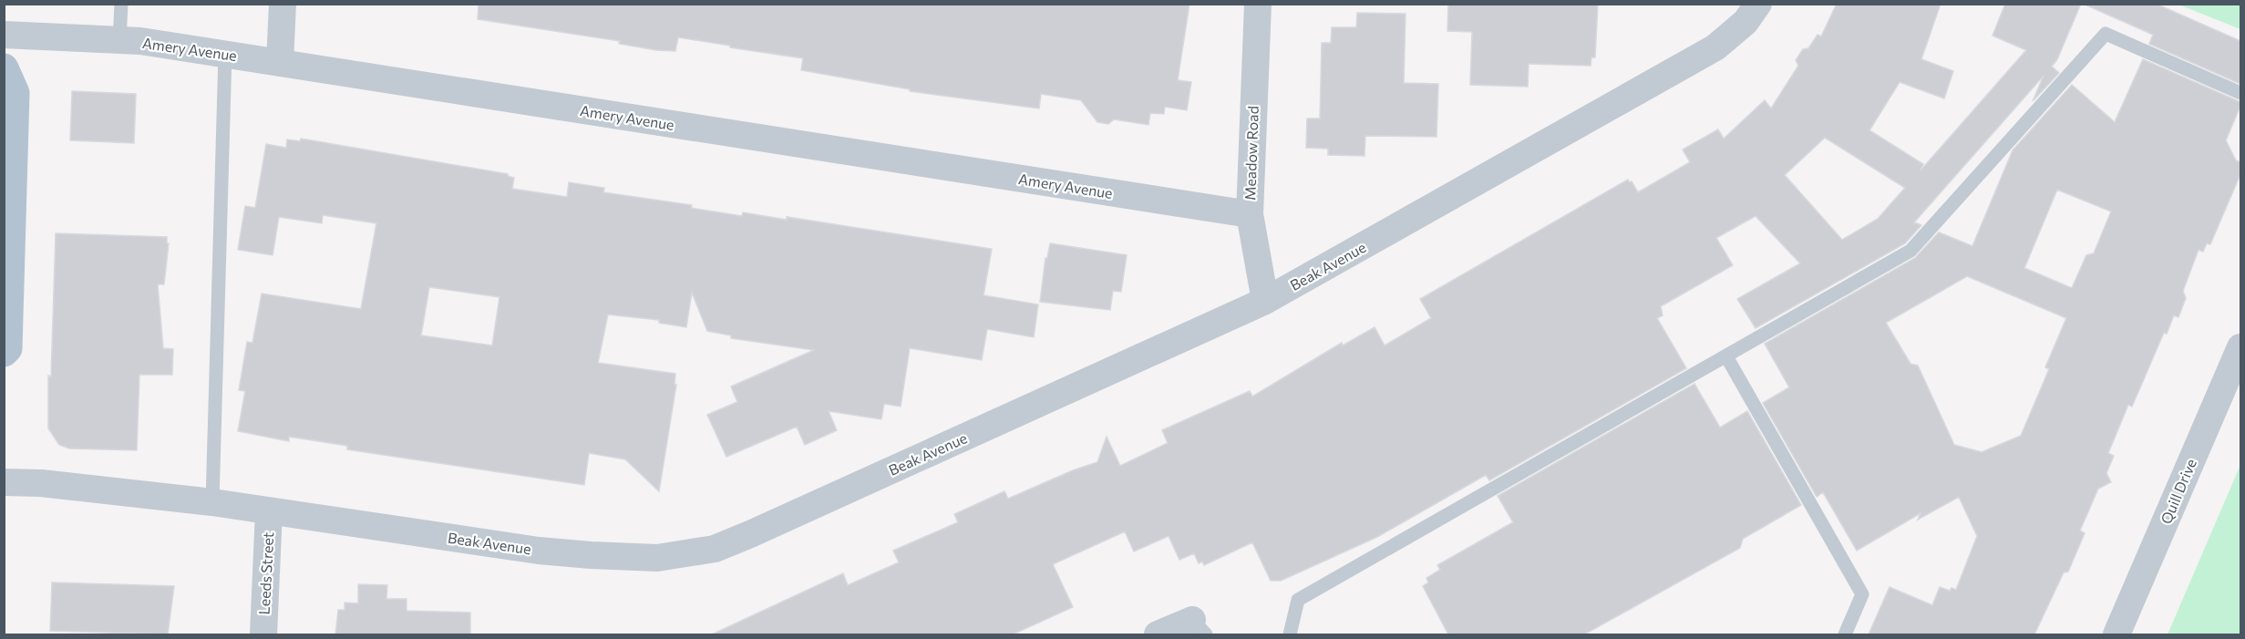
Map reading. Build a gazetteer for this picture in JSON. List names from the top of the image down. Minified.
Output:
{"streets":{"street":["Amery Avenue","Meadow Road","Beak Avenue","Quill Drive","Leeds Street"]},"crossings":[["Amery Avenue","Meadow Road"],["Meadow Road","Beak Avenue"],["Beak Avenue","Leeds Street"]]}
